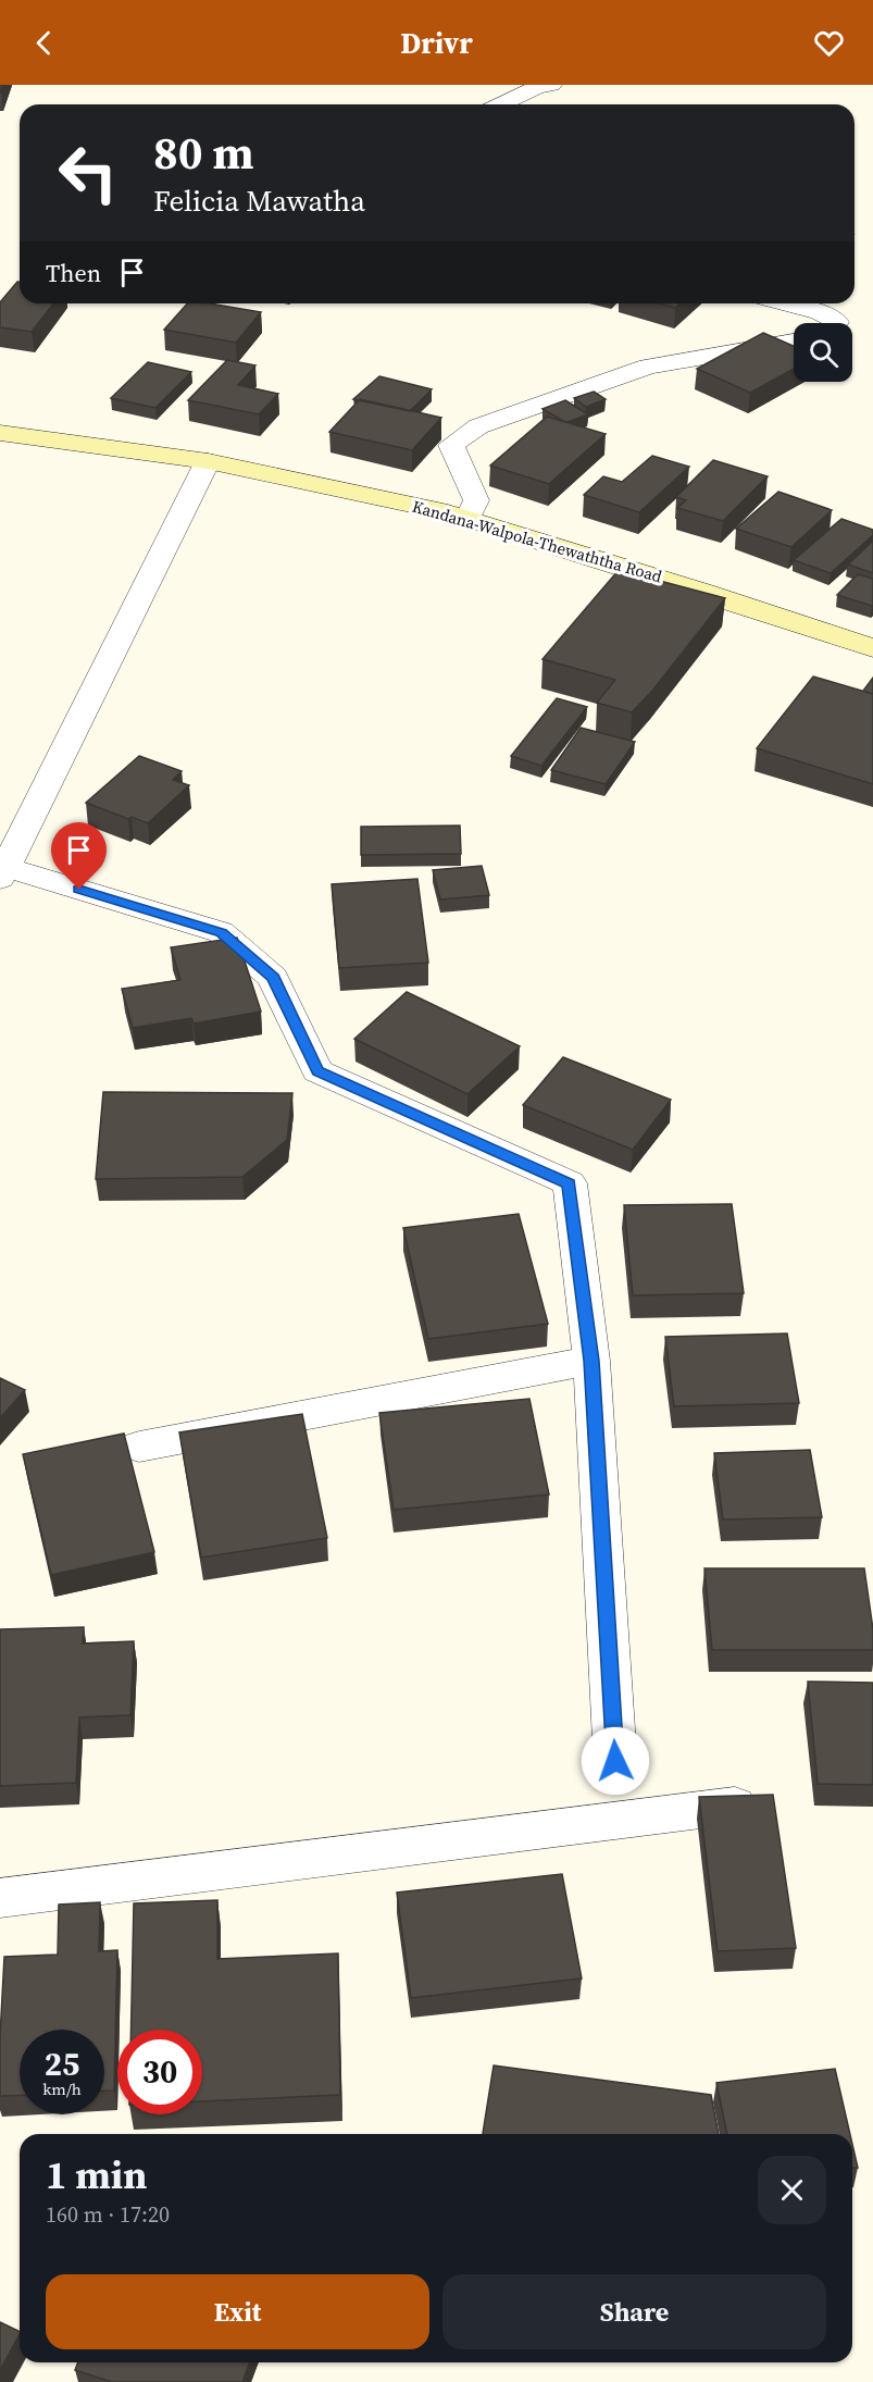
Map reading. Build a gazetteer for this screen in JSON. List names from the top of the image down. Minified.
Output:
{"streets":{"street":["Kandana-Walpola-Thewaththa Road"]},"page":{"header":"Drivr","turn":["80 m","Felicia Mawatha"],"then":"Then","speed":"25 km/h","limit":"30","heading":["1 min","160 m · 17:20"],"buttons":["Exit","Share"]}}
